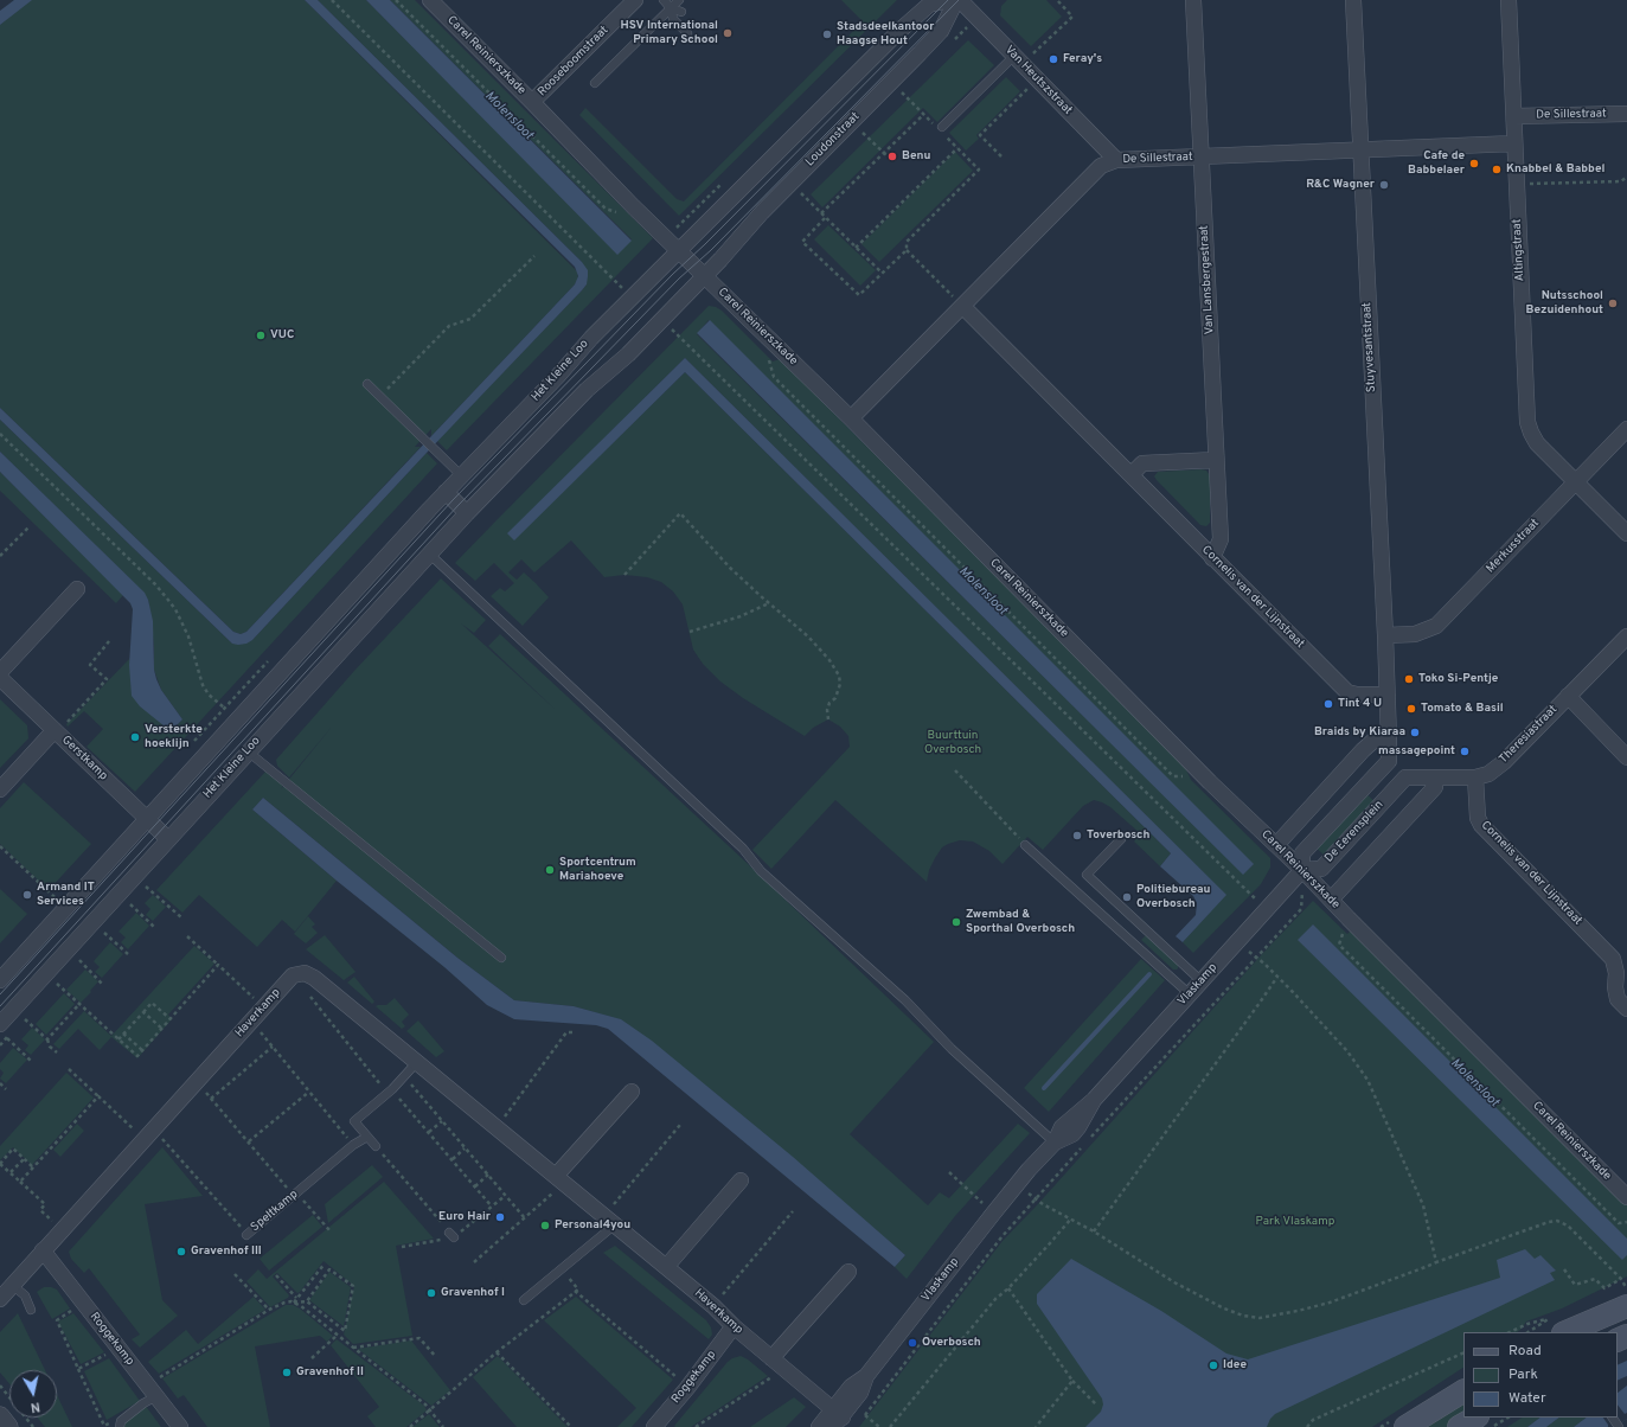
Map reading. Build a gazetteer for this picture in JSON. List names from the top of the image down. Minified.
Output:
{"streets":{"street":["Carel Reinierszkade","Rooseboomstraat","Van Heutszstraat","De Sillestraat","Loudonstraat","Altingstraat","Van Lansbergestraat","Stuyvesantstraat","Het Kleine Loo","Merkusstraat","Cornelis van der Lijnstraat","Theresiastraat","Gerstkamp","De Eerensplein","Vlaskamp","Haverkamp","Roggekamp"],"lane":["Speltkamp"]},"crossings":[["Carel Reinierszkade","Rooseboomstraat"],["Carel Reinierszkade","De Sillestraat"],["Carel Reinierszkade","Loudonstraat"],["Carel Reinierszkade","Het Kleine Loo"],["Carel Reinierszkade","De Eerensplein"],["Carel Reinierszkade","Vlaskamp"],["Van Heutszstraat","De Sillestraat"],["De Sillestraat","Altingstraat"],["De Sillestraat","Van Lansbergestraat"],["De Sillestraat","Stuyvesantstraat"],["De Sillestraat","Cornelis van der Lijnstraat"],["Loudonstraat","Het Kleine Loo"],["Altingstraat","Merkusstraat"],["Van Lansbergestraat","Cornelis van der Lijnstraat"],["Stuyvesantstraat","Merkusstraat"],["Stuyvesantstraat","Cornelis van der Lijnstraat"],["Het Kleine Loo","Gerstkamp"],["Cornelis van der Lijnstraat","Theresiastraat"],["Theresiastraat","De Eerensplein"],["De Eerensplein","Vlaskamp"],["Vlaskamp","Haverkamp"],["Haverkamp","Speltkamp"],["Haverkamp","Roggekamp"]],"water":["Molensloot"],"parks":["Buurttuin Overbosch","Park Vlaskamp"],"places":["HSV International Primary School","Stadsdeelkantoor Haagse Hout","Feray's","Benu","Cafe de Babbelaer","Knabbel & Babbel","R&C Wagner","Nutsschool Bezuidenhout","VUC","Toko Si-Pentje","Tint 4 U","Tomato & Basil","Braids by Kiaraa","Versterkte hoeklijn","massagepoint","Toverbosch","Sportcentrum Mariahoeve","Armand IT Services","Politiebureau Overbosch","Zwembad & Sporthal Overbosch","Euro Hair","Personal4you","Gravenhof III","Gravenhof I","Overbosch","Idee","Gravenhof II"],"legend":["Road","Park","Water"],"north":"bottom"}
